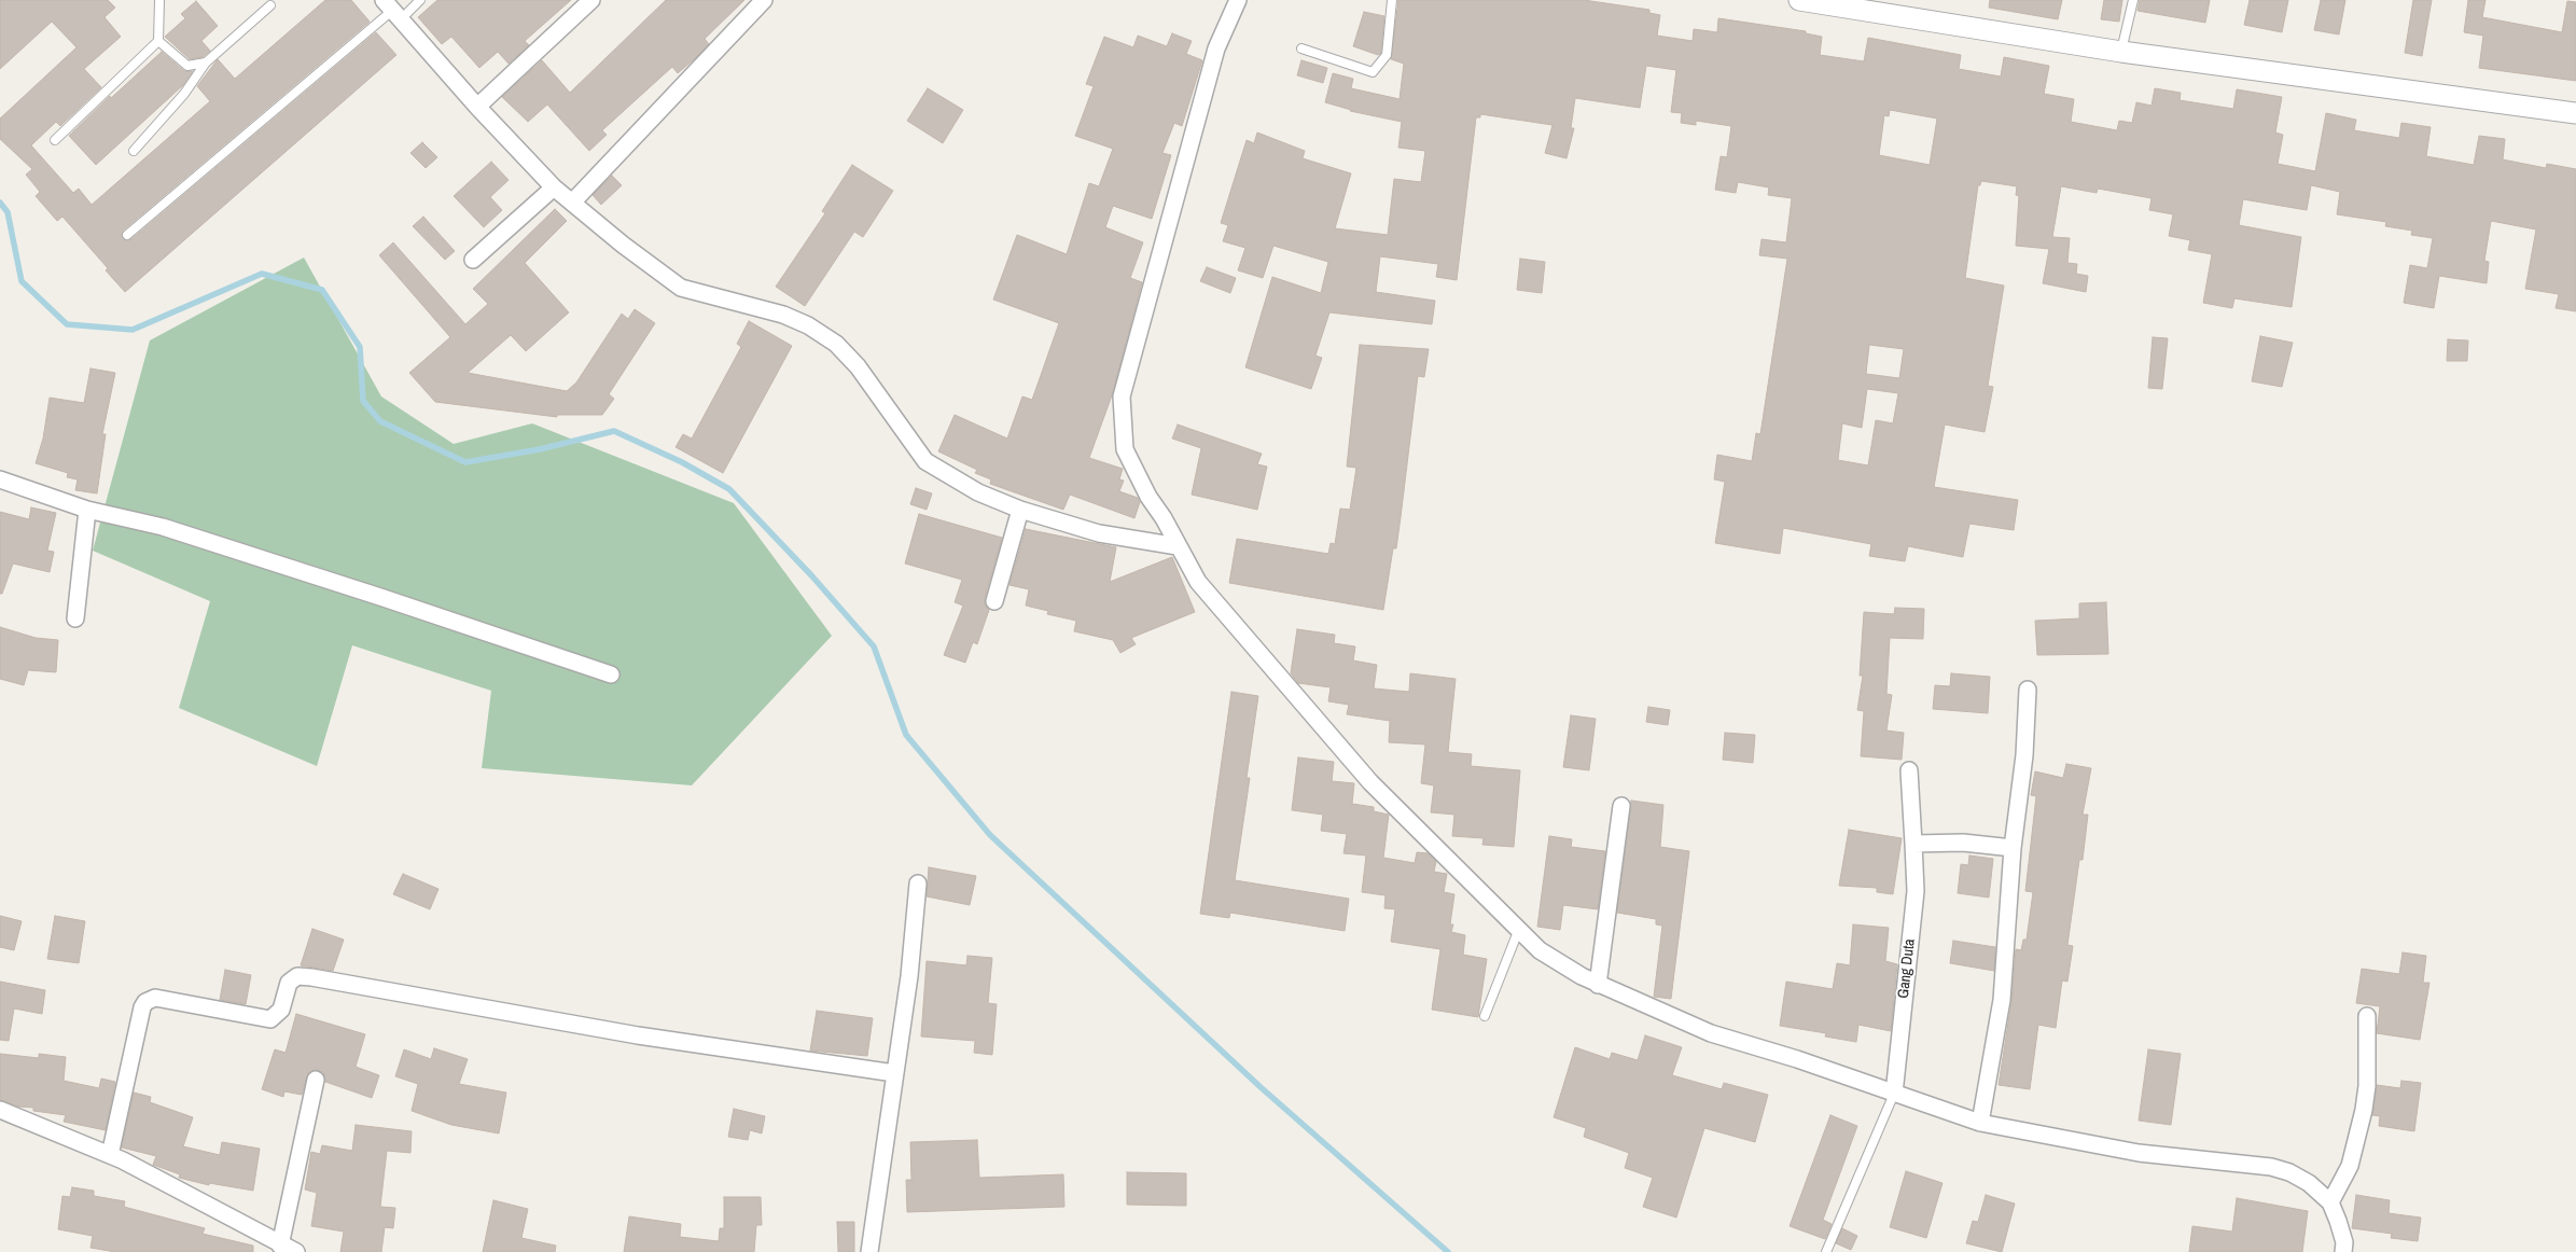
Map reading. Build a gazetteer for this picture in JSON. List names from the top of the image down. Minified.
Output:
{"streets":{"street":["Gang Duta"]}}
